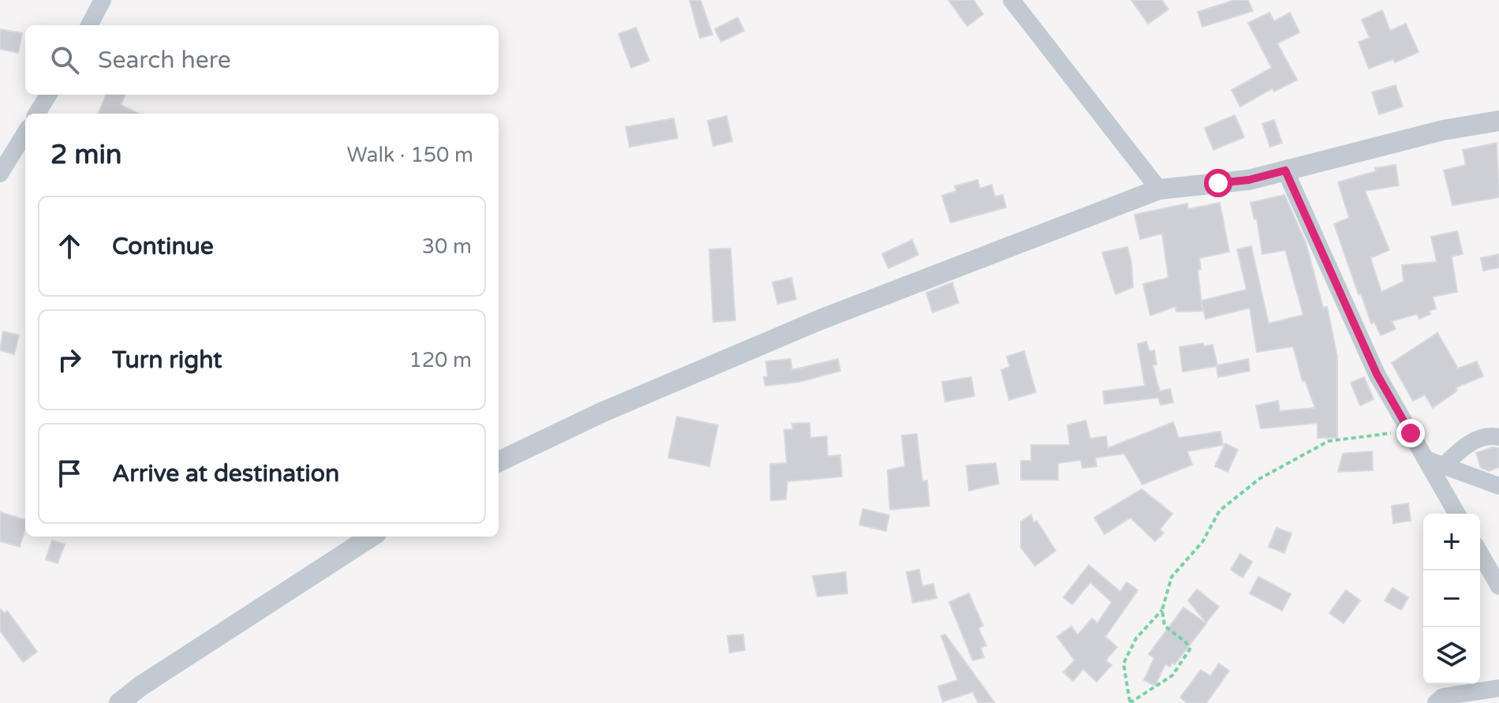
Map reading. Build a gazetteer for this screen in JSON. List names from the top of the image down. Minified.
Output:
{"page":{"search":"Search here","heading":["2 min","Walk · 150 m"],"list":[["Continue","30 m"],["Turn right","120 m"],"Arrive at destination"],"map_buttons":["+","−"]}}
